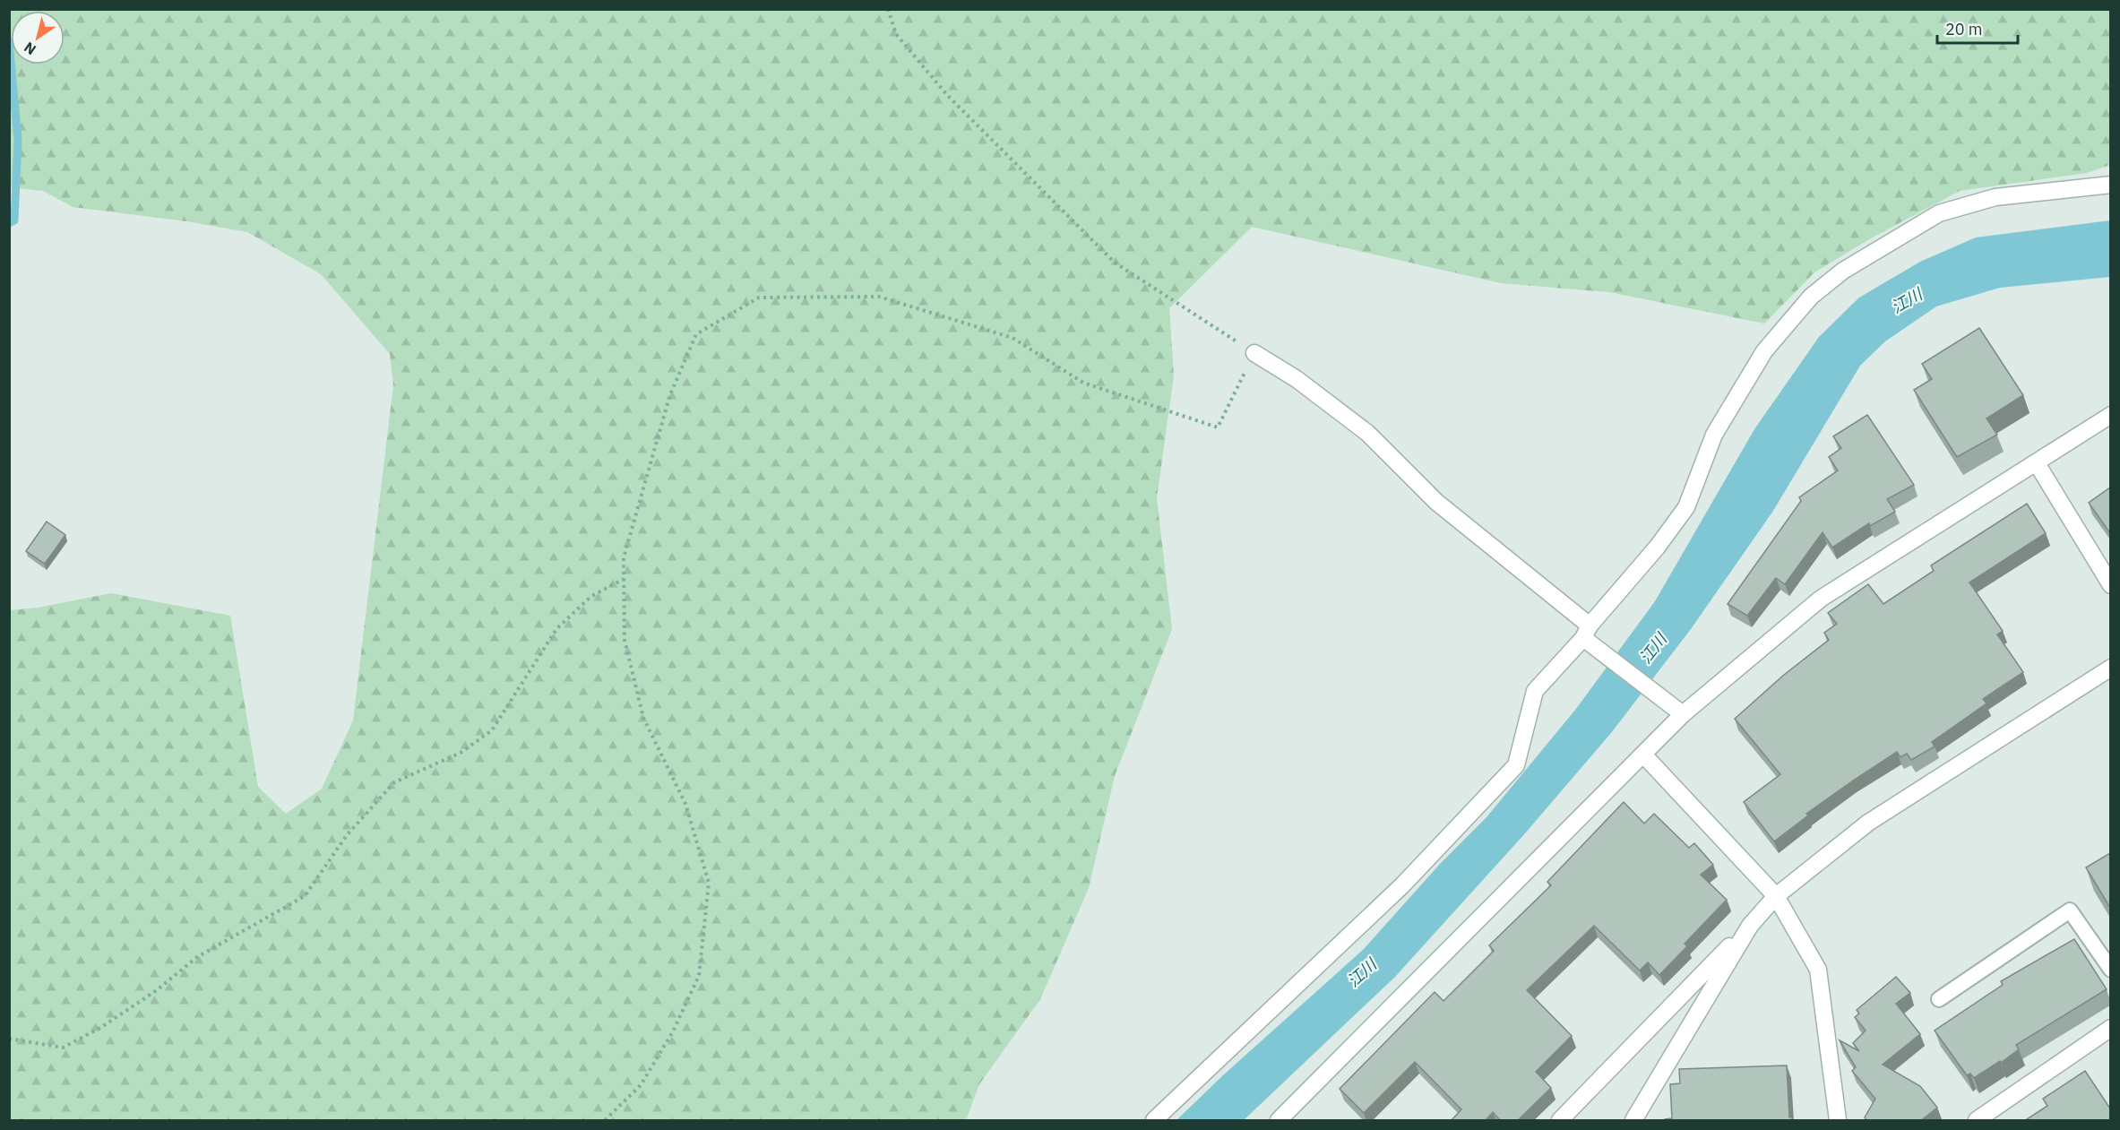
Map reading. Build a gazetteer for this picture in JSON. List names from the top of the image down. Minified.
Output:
{"water":["江川"],"scale_bar":"20 m","north":"bottom left"}
